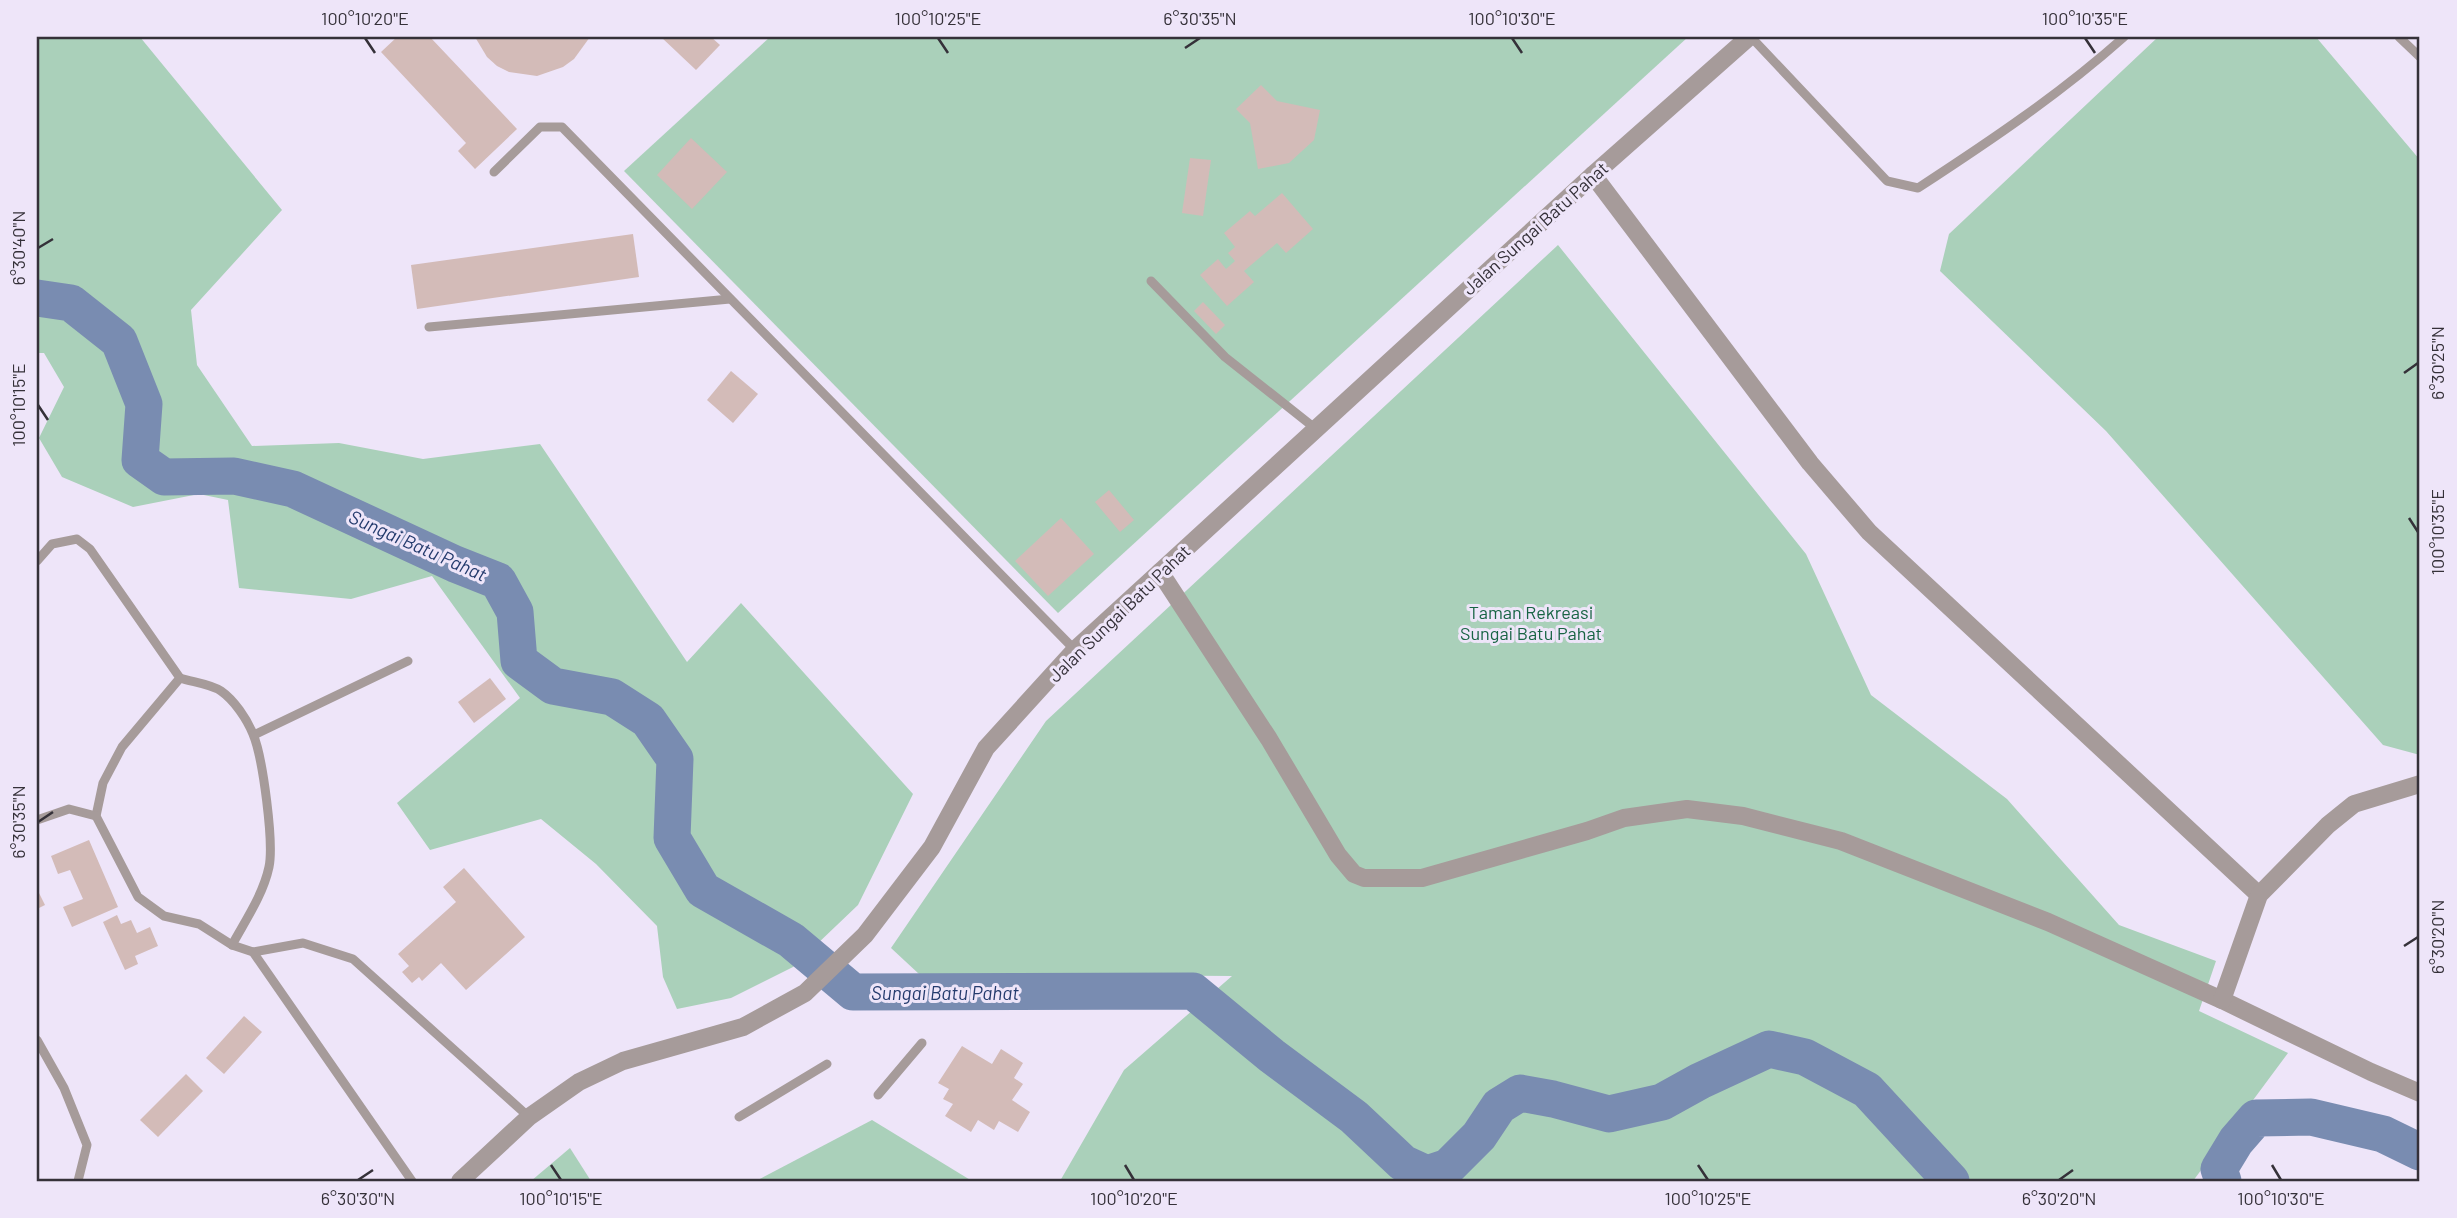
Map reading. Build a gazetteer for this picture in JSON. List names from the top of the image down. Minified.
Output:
{"streets":{"street":["Jalan Sungai Batu Pahat"]},"water":["Sungai Batu Pahat"],"parks":["Taman Rekreasi Sungai Batu Pahat"],"coordinates":["100°10'20\"E","100°10'25\"E","6°30'35\"N","100°10'30\"E","100°10'35\"E","6°30'40\"N","6°30'25\"N","100°10'15\"E","6°30'20\"N","6°30'30\"N"]}
